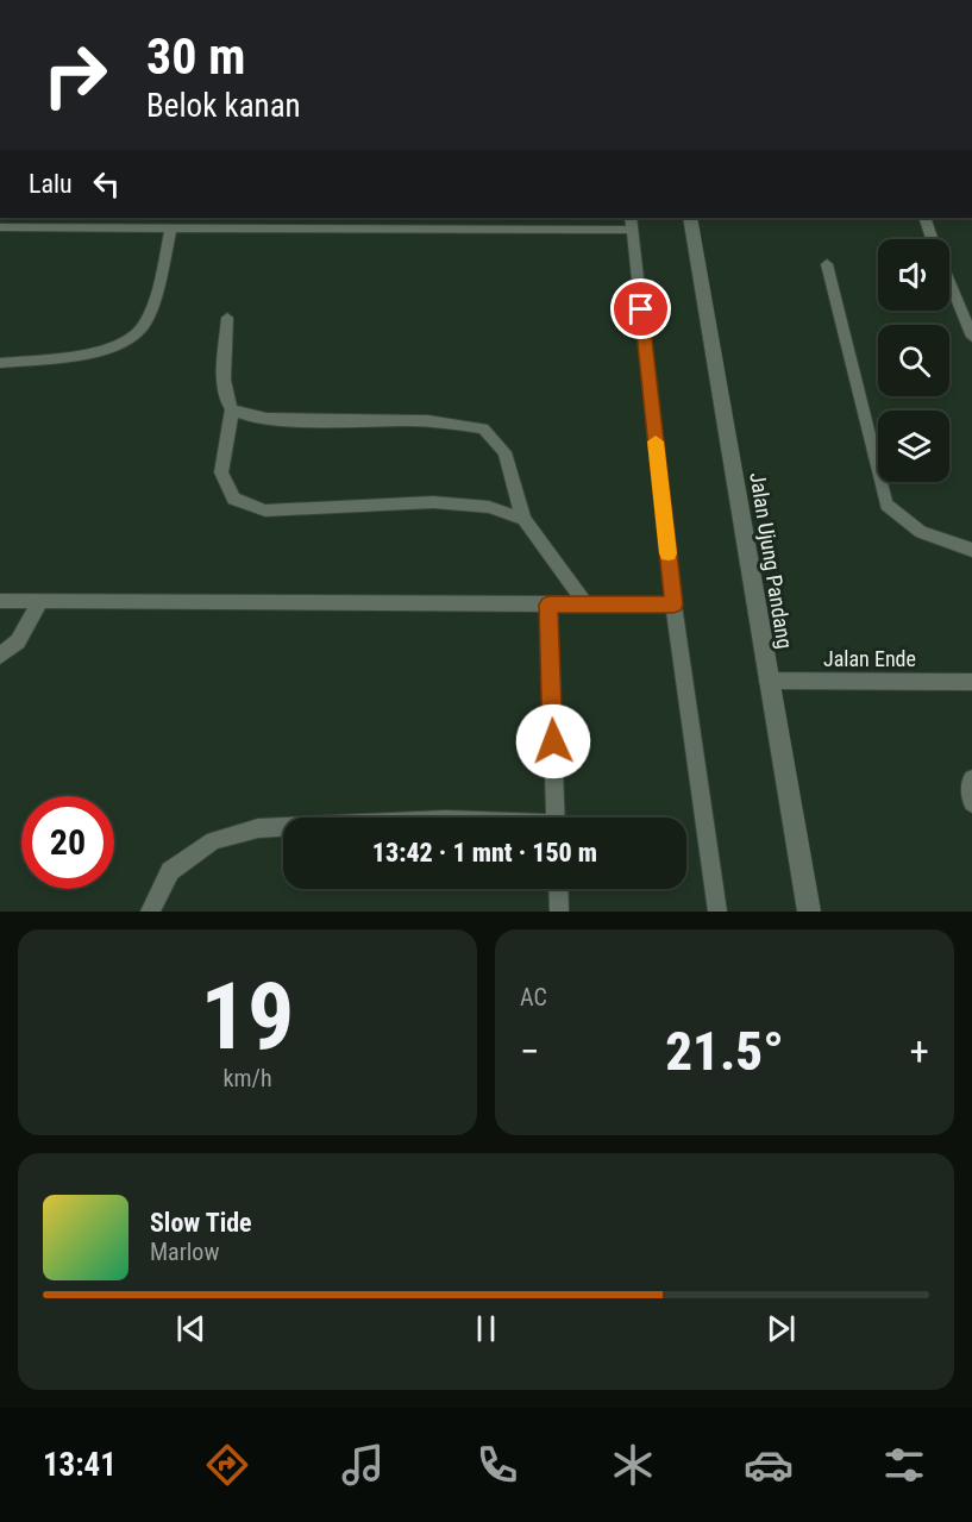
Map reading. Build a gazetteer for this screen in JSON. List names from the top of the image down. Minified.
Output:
{"streets":{"street":["Jalan Ujung Pandang"],"lane":["Jalan Ende"]},"crossings":[["Jalan Ujung Pandang","Jalan Ende"]],"page":{"turn":["30 m","Belok kanan"],"then":"Lalu","limit":"20","trip":"13:42 · 1 mnt · 150 m","tile":[["19","km/h"],"AC"],"heat":["−","21.5°","+"],"song":["Slow Tide","Marlow"],"tabs":"13:41"}}
